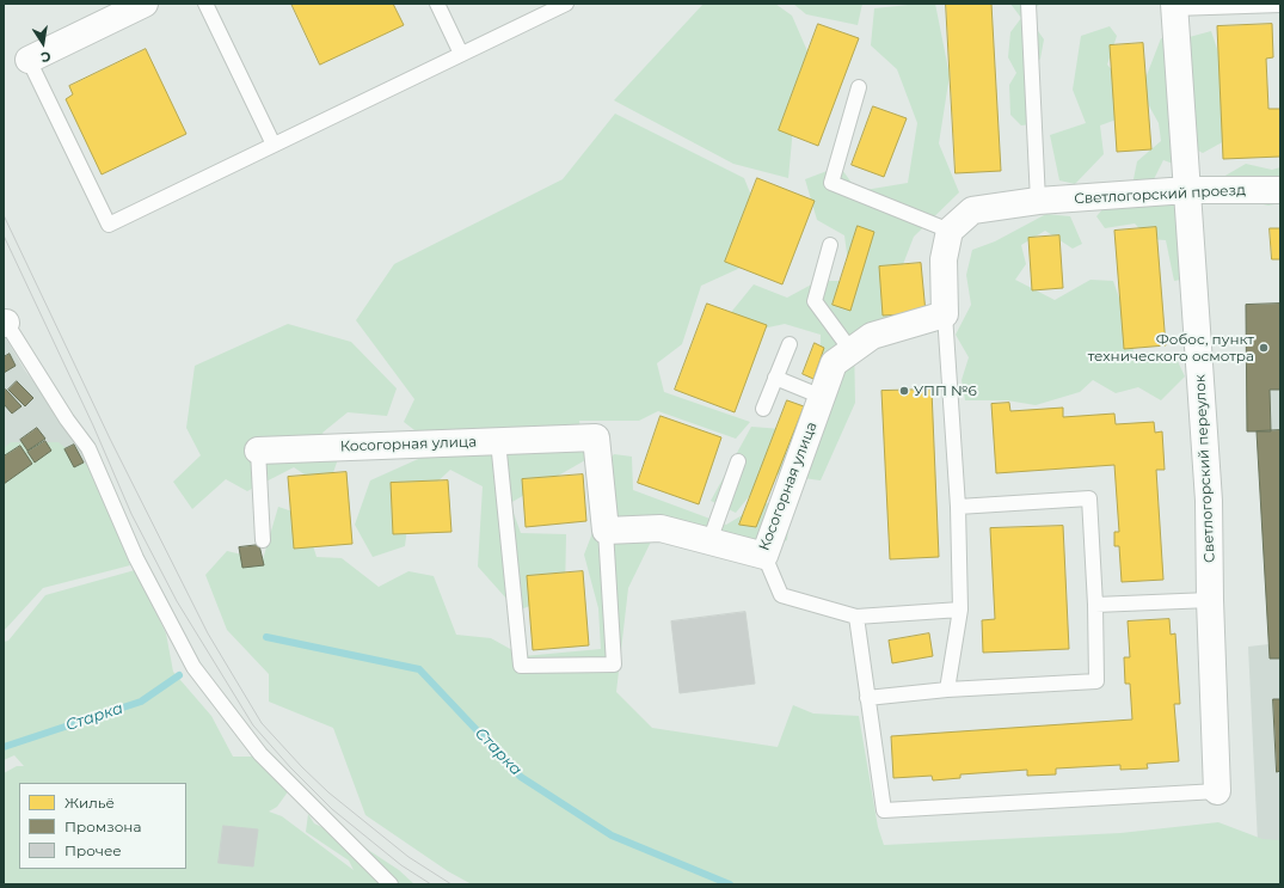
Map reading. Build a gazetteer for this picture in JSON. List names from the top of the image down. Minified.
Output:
{"streets":{"street":["Светлогорский проезд","Косогорная улица","Светлогорский переулок"]},"crossings":[["Светлогорский проезд","Светлогорский переулок"]],"water":["Старка"],"places":["Фобос, пункт технического осмотра","УПП №6"],"legend":["Жильё","Промзона","Прочее"],"north":"bottom"}
